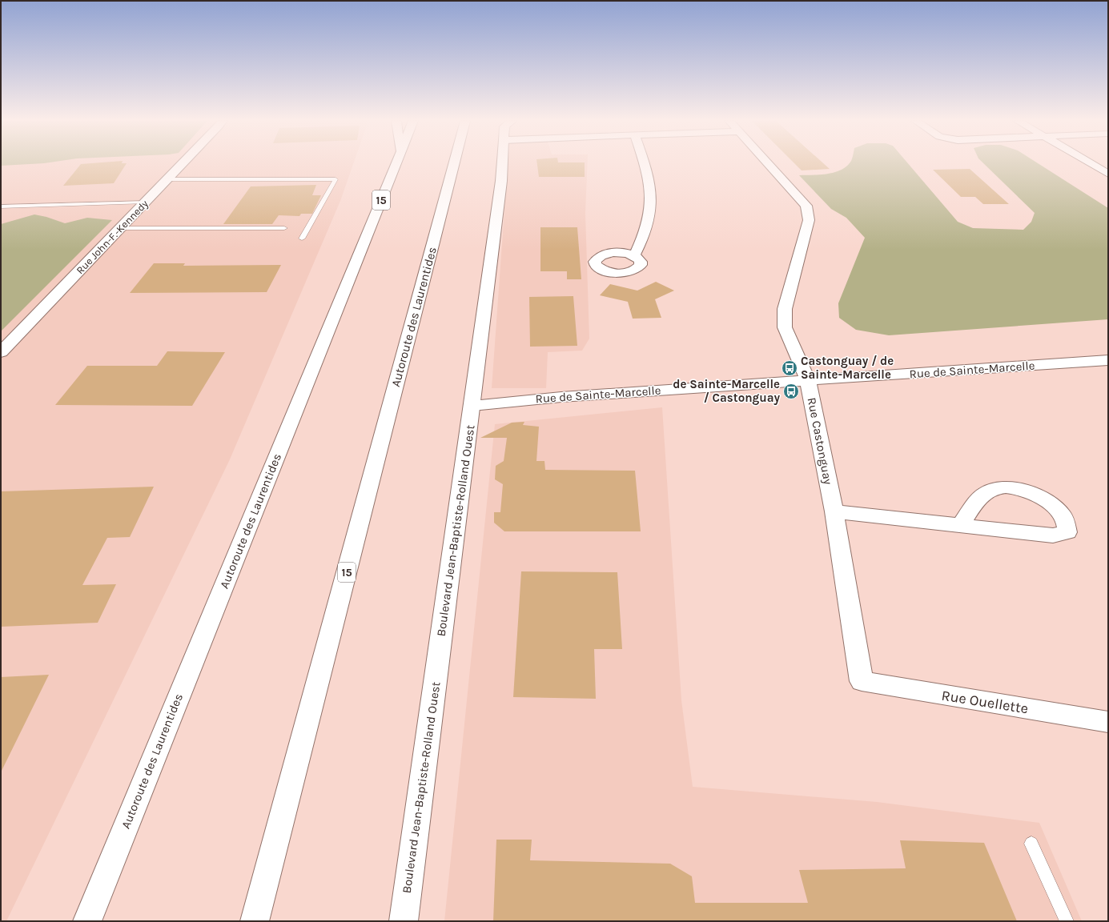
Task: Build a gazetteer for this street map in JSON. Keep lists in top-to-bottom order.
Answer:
{
  "streets": {
    "main road": [
      "15",
      "Rue John-F.-Kennedy",
      "Autoroute des Laurentides",
      "Rue de Sainte-Marcelle",
      "Rue Castonguay",
      "Boulevard Jean-Baptiste-Rolland Ouest",
      "Rue Ouellette"
    ]
  },
  "crossings": [
    ["Rue de Sainte-Marcelle", "Rue Castonguay"],
    ["Rue de Sainte-Marcelle", "Boulevard Jean-Baptiste-Rolland Ouest"],
    ["Rue Castonguay", "Rue Ouellette"]
  ],
  "places": {
    "bus stop": ["Castonguay / de Sainte-Marcelle", "de Sainte-Marcelle / Castonguay"]
  }
}
